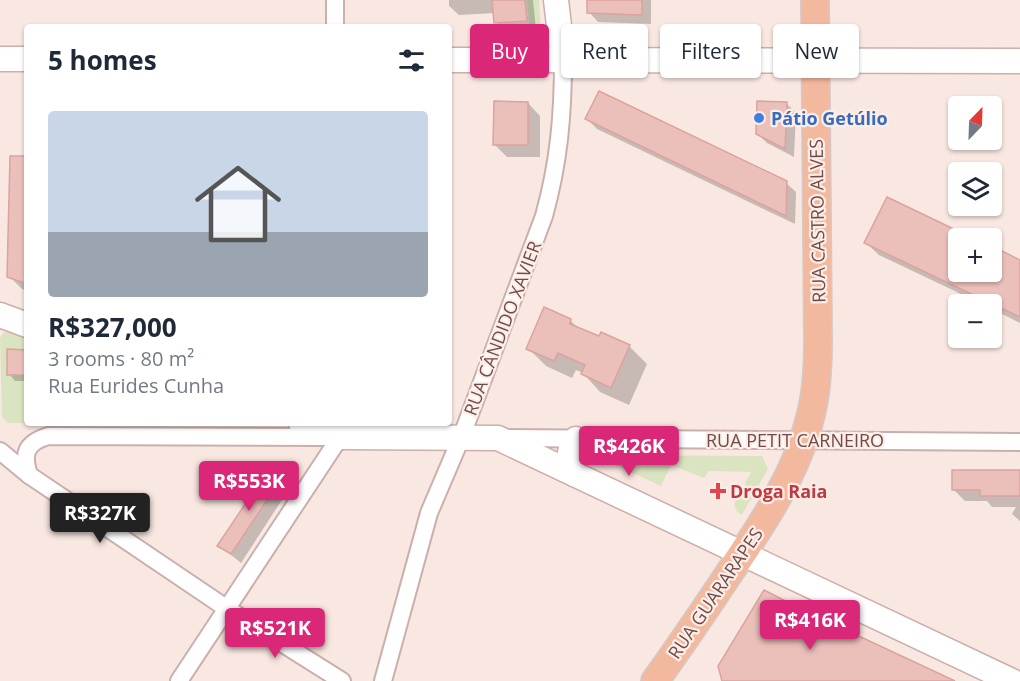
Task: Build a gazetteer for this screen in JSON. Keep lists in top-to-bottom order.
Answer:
{
  "streets": {
    "main road": ["RUA CASTRO ALVES", "RUA CÂNDIDO XAVIER", "RUA GUARARAPES"],
    "street": ["RUA PETIT CARNEIRO"]
  },
  "crossings": [
    ["RUA CASTRO ALVES", "RUA PETIT CARNEIRO"],
    ["RUA CASTRO ALVES", "RUA GUARARAPES"],
    ["RUA PETIT CARNEIRO", "RUA GUARARAPES"]
  ],
  "places": {
    "other": ["Pátio Getúlio"],
    "health": ["Droga Raia"]
  },
  "north": "top right",
  "page": {
    "chip": [
      "Buy",
      "Rent",
      "Filters",
      "New"
    ],
    "heading": "5 homes",
    "map_buttons": ["+", "−"],
    "list": [
      {
        "name": "R$327,000",
        "note": "3 rooms · 80 m² · Rua Eurides Cunha"
      }
    ],
    "price": [
      "R$426K",
      "R$553K",
      "R$327K",
      "R$416K",
      "R$521K"
    ]
  }
}
